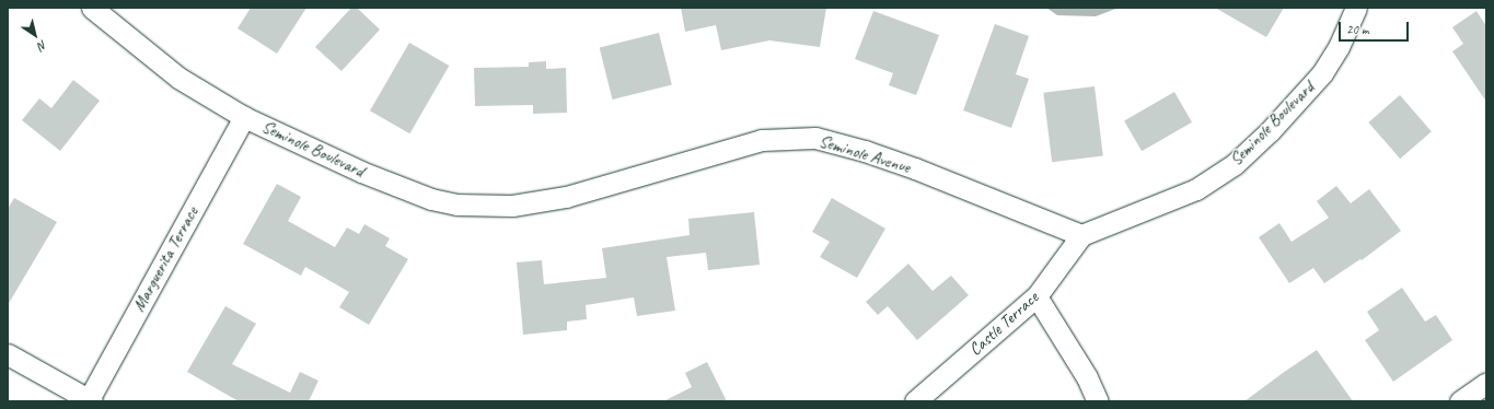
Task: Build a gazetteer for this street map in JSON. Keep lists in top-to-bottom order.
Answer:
{
  "streets": {
    "street": [
      "Seminole Boulevard",
      "Seminole Avenue",
      "Marguerita Terrace",
      "Castle Terrace"
    ]
  },
  "crossings": [
    ["Seminole Boulevard", "Seminole Avenue"],
    ["Seminole Boulevard", "Marguerita Terrace"],
    ["Seminole Boulevard", "Castle Terrace"],
    ["Seminole Avenue", "Castle Terrace"]
  ],
  "scale_bar": "20 m",
  "north": "bottom right"
}
